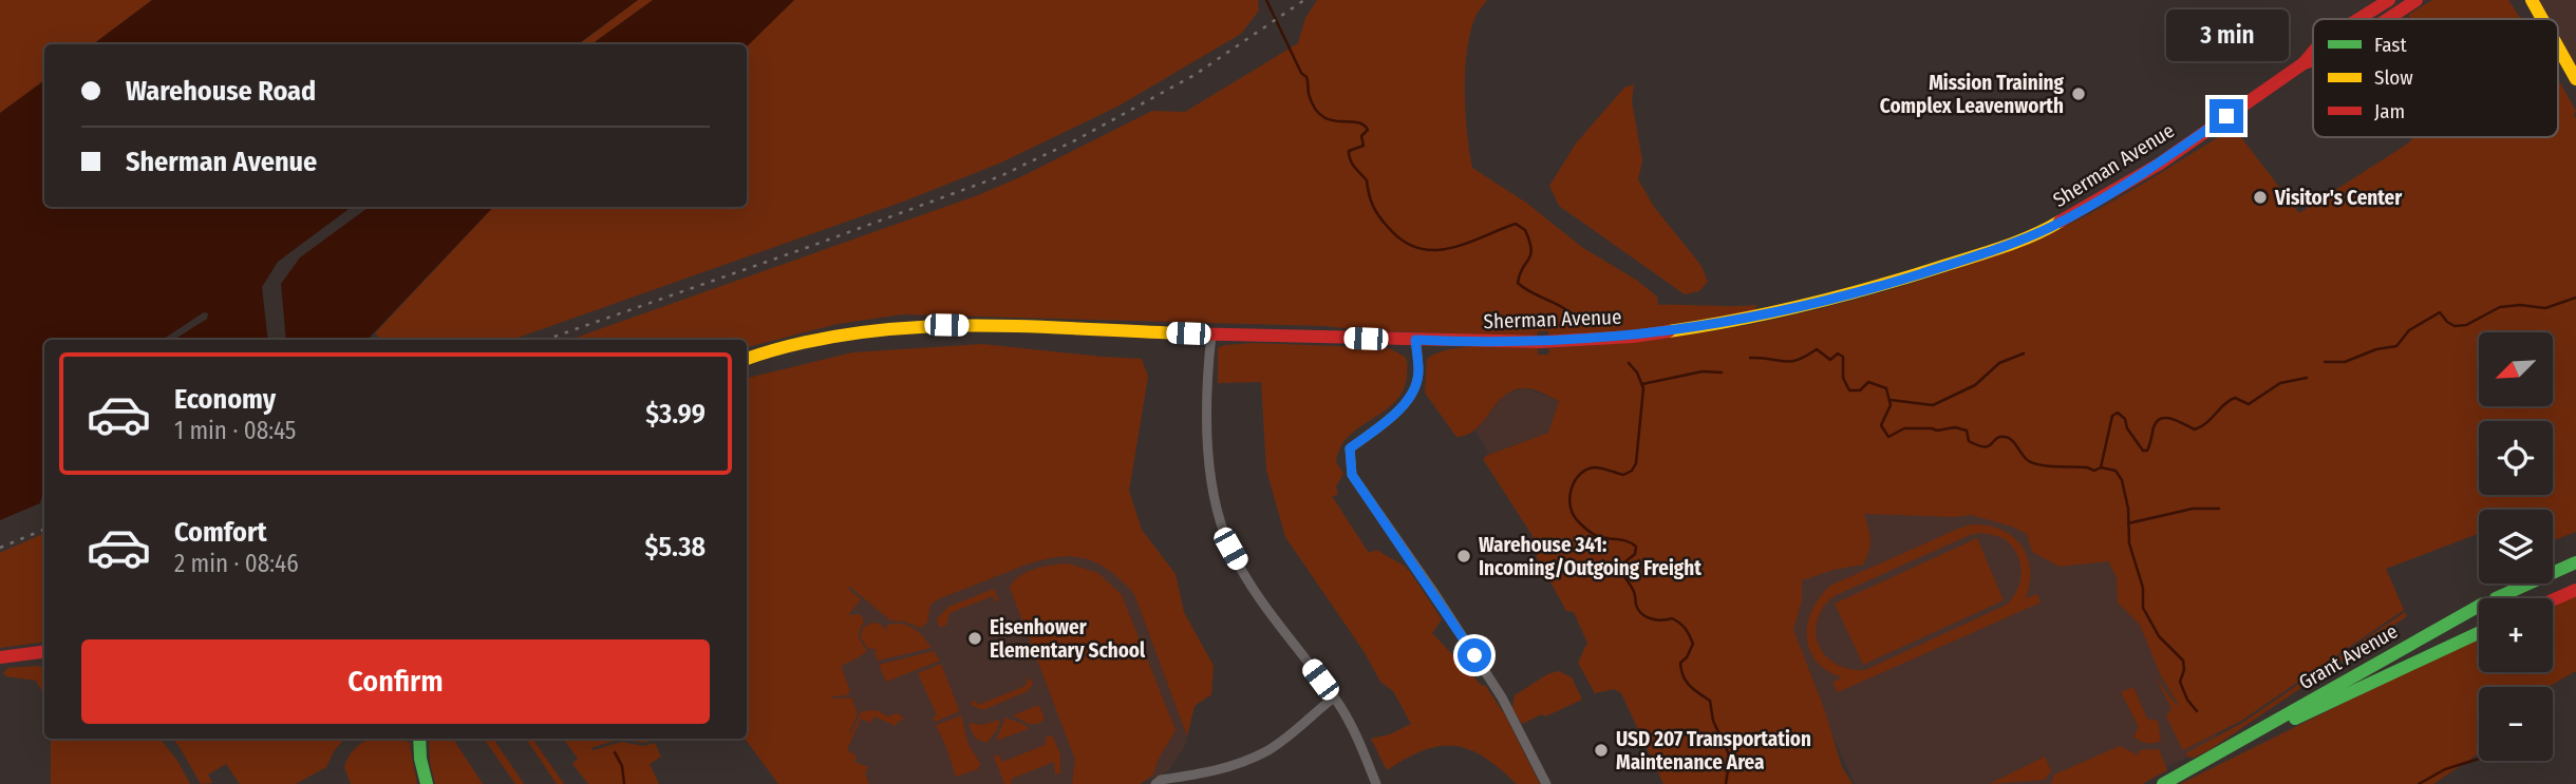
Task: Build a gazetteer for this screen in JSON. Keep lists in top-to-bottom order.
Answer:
{
  "streets": {
    "main road": ["Sherman Avenue", "Grant Avenue"]
  },
  "places": [
    "Mission Training Complex Leavenworth",
    "Visitor's Center",
    "Warehouse 341: Incoming/Outgoing Freight",
    "Eisenhower Elementary School",
    "USD 207 Transportation Maintenance Area"
  ],
  "legend": ["Fast", "Slow", "Jam"],
  "north": "bottom left",
  "page": {
    "bubble": "3 min",
    "banner": ["Warehouse Road", "Sherman Avenue"],
    "map_buttons": ["+", "−"],
    "list": [
      {
        "name": "Economy",
        "note": "1 min · 08:45",
        "value": "$3.99"
      },
      {
        "name": "Comfort",
        "note": "2 min · 08:46",
        "value": "$5.38"
      }
    ],
    "buttons": "Confirm"
  }
}
